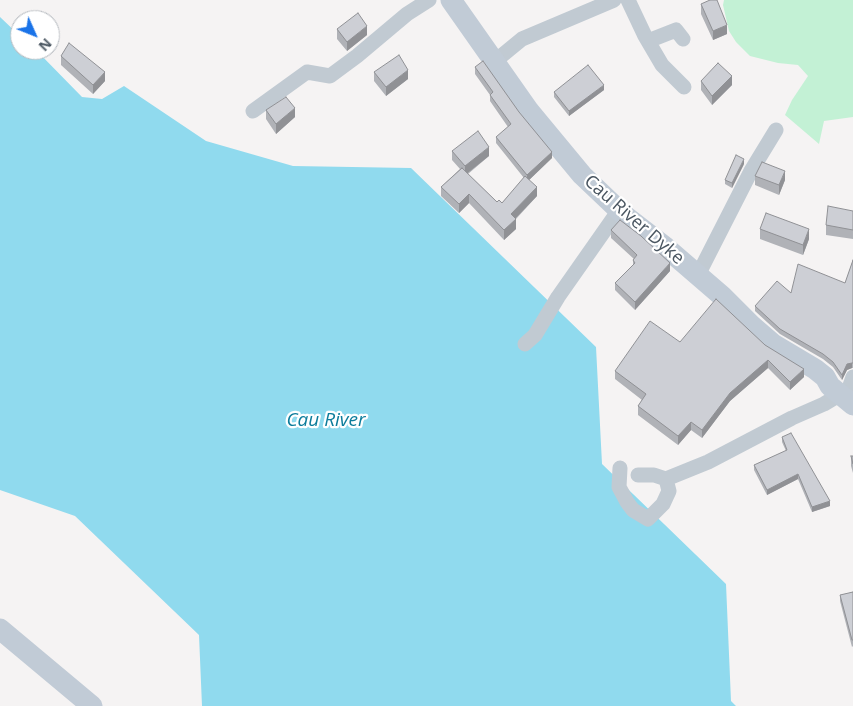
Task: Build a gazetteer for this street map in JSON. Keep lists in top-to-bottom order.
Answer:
{
  "streets": {
    "main road": ["Cau River Dyke"]
  },
  "water": ["Cau River"],
  "north": "bottom right"
}
